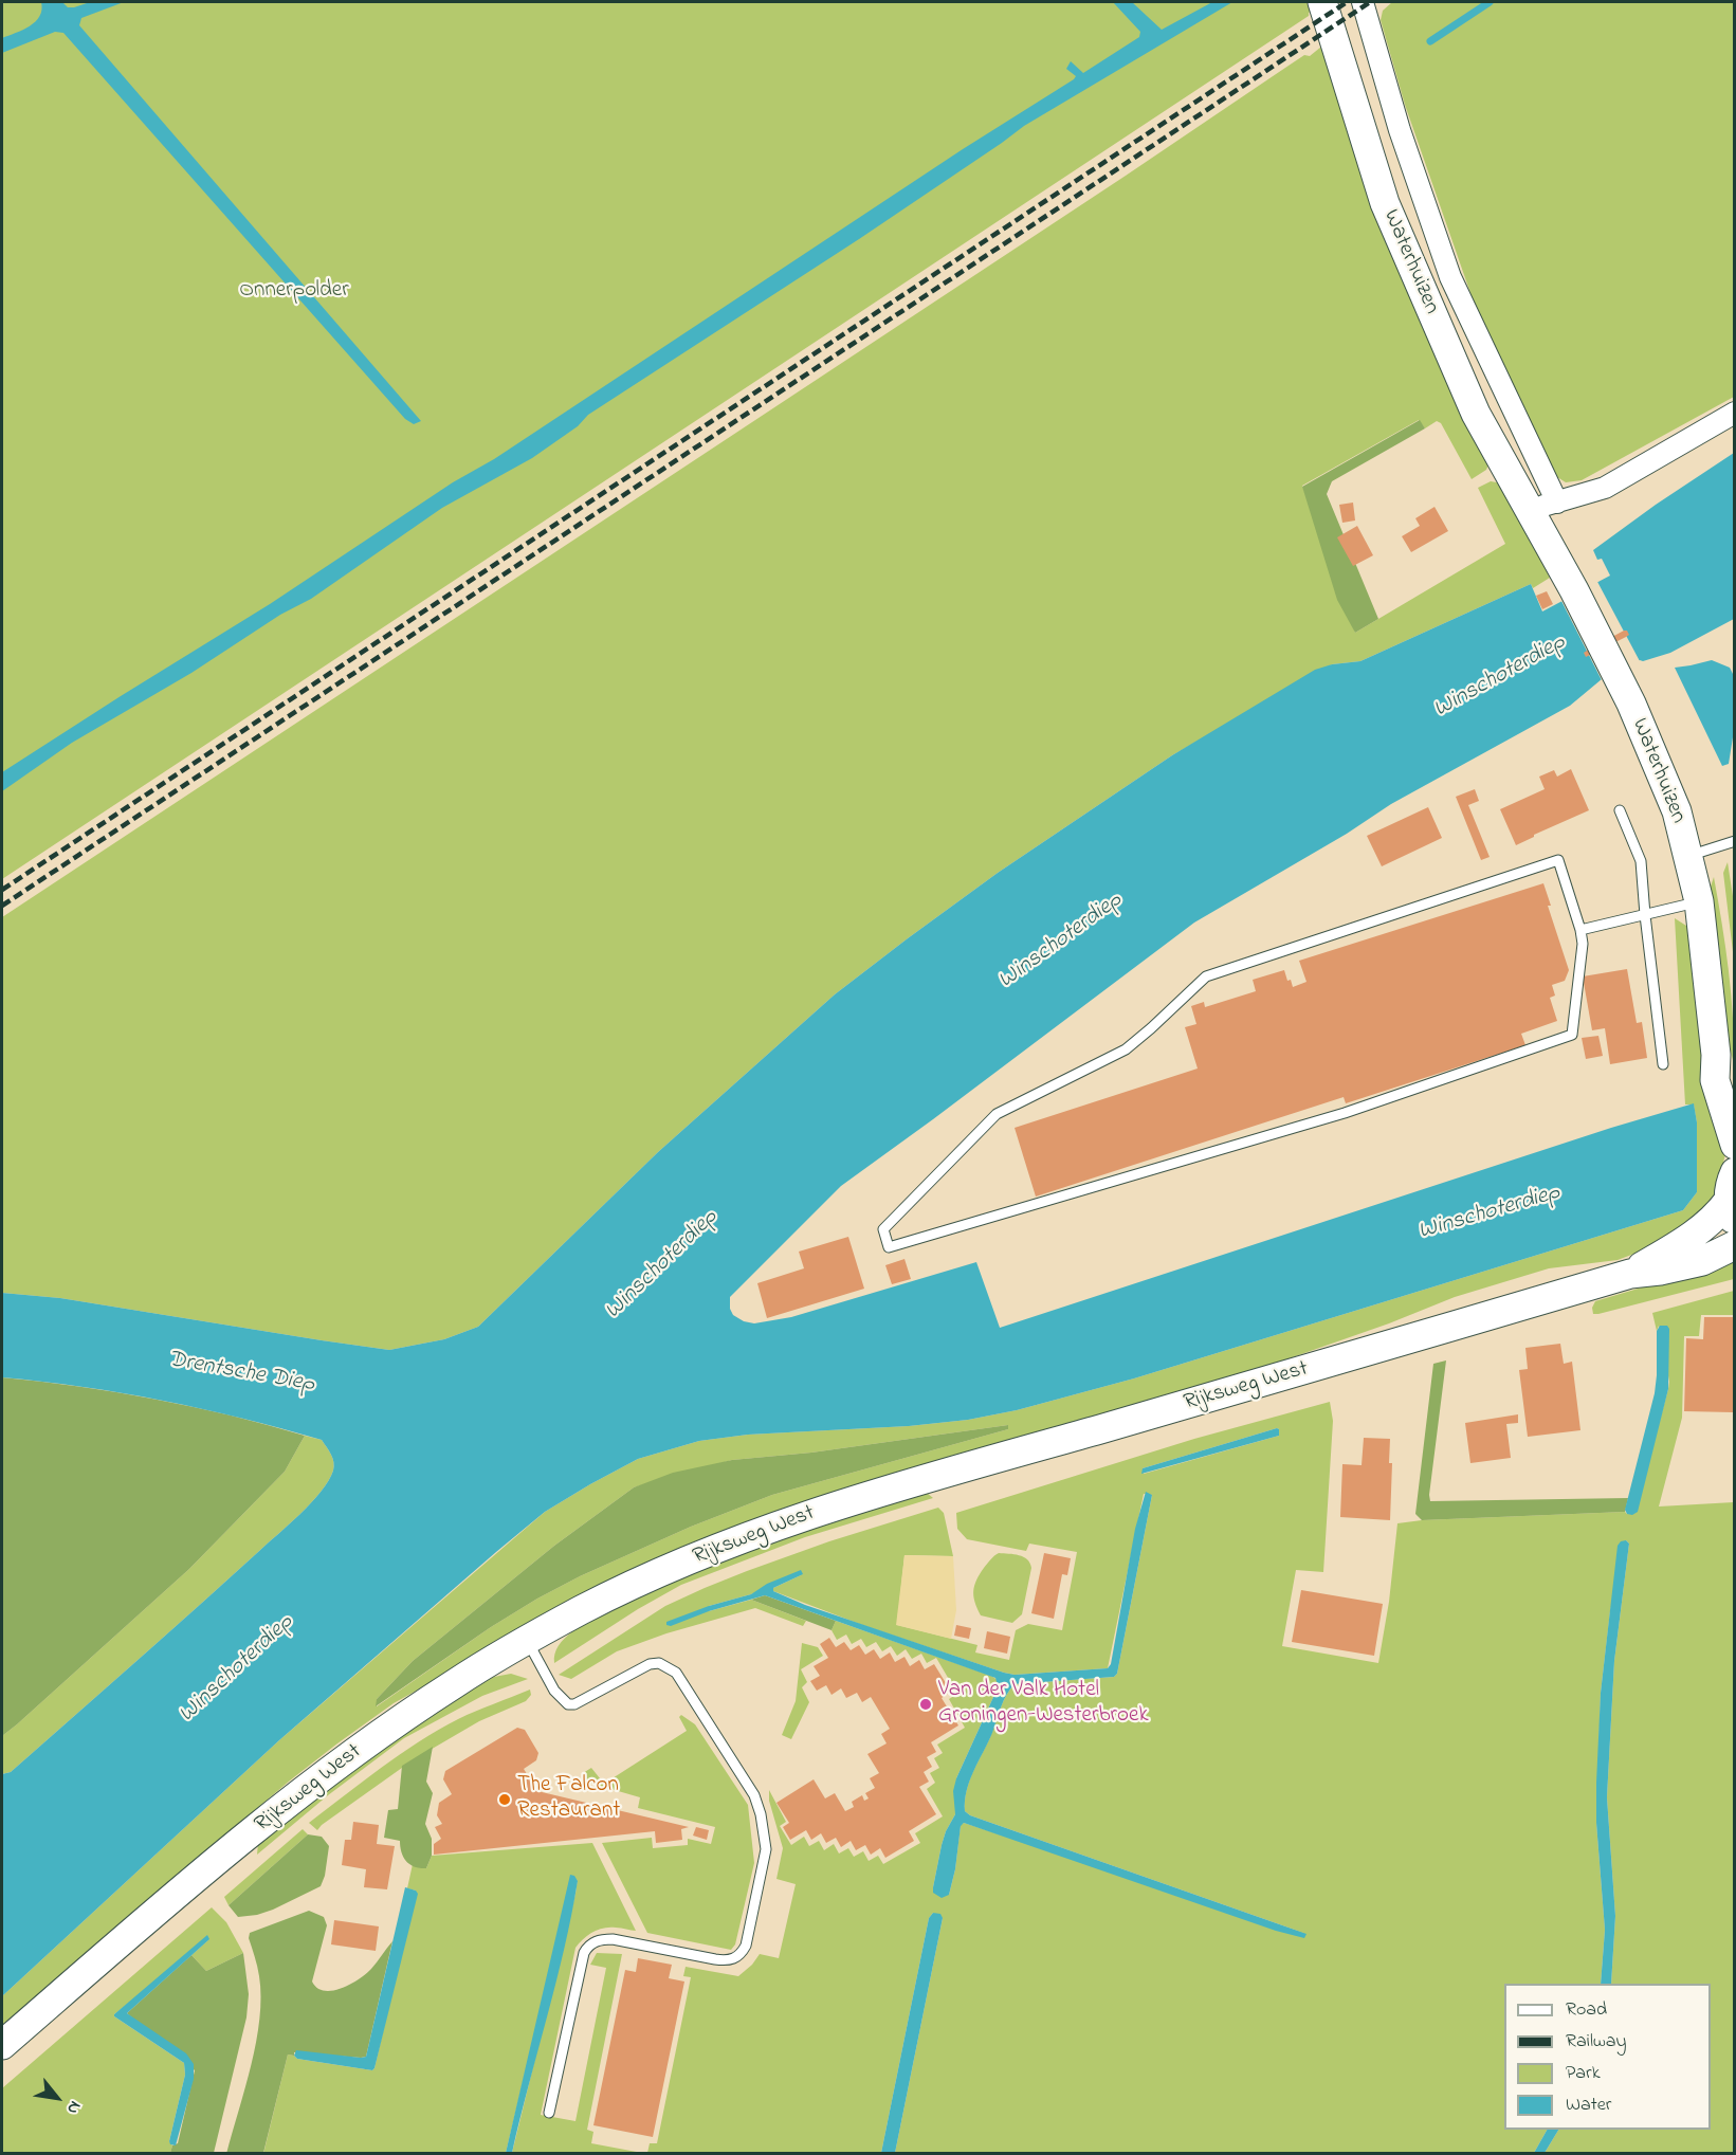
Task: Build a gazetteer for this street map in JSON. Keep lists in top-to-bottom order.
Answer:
{
  "streets": {
    "main road": ["Waterhuizen", "Rijksweg West"]
  },
  "water": ["Winschoterdiep", "Drentsche Diep"],
  "parks": ["Onnerpolder"],
  "places": ["Van der Valk Hotel Groningen-Westerbroek", "The Falcon Restaurant"],
  "legend": [
    "Road",
    "Railway",
    "Park",
    "Water"
  ],
  "north": "bottom right"
}
